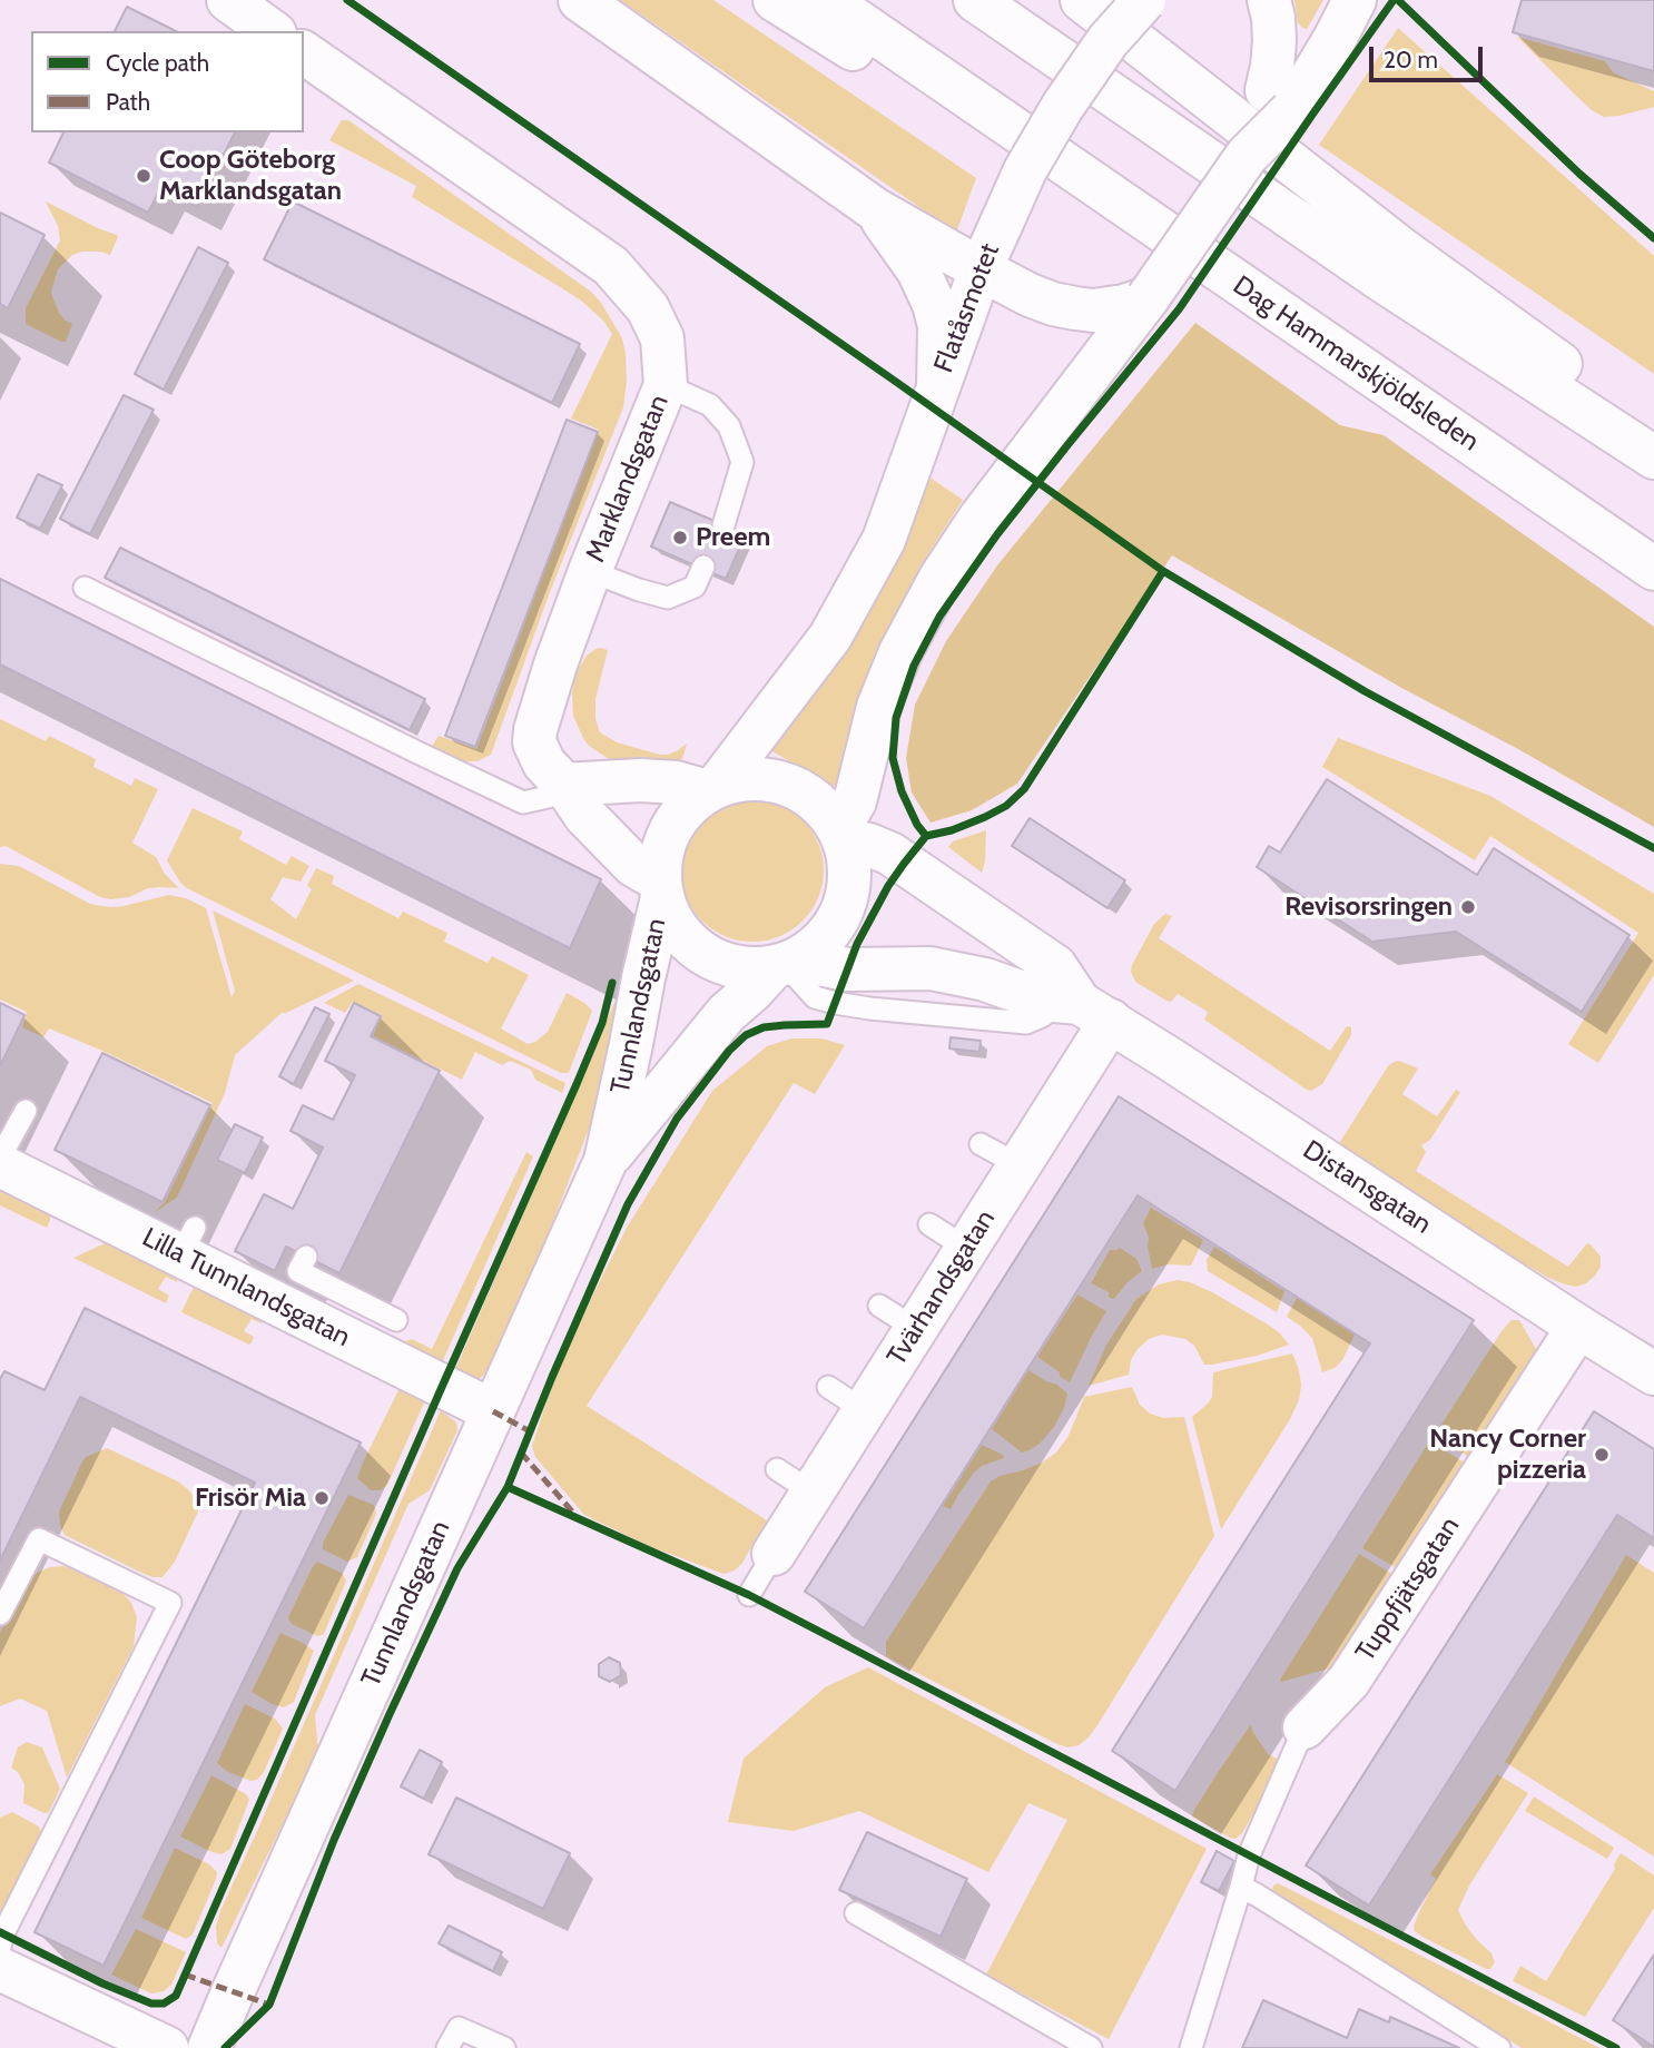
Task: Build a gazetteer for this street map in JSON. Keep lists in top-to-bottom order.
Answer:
{
  "streets": {
    "street": [
      "Flatåsmotet",
      "Dag Hammarskjöldsleden",
      "Marklandsgatan",
      "Tunnlandsgatan",
      "Distansgatan",
      "Lilla Tunnlandsgatan",
      "Tvärhandsgatan",
      "Tuppfjätsgatan"
    ]
  },
  "crossings": [
    ["Flatåsmotet", "Marklandsgatan"],
    ["Flatåsmotet", "Tunnlandsgatan"],
    ["Flatåsmotet", "Distansgatan"],
    ["Marklandsgatan", "Tunnlandsgatan"],
    ["Marklandsgatan", "Distansgatan"],
    ["Tunnlandsgatan", "Distansgatan"],
    ["Tunnlandsgatan", "Lilla Tunnlandsgatan"],
    ["Distansgatan", "Tvärhandsgatan"],
    ["Distansgatan", "Tuppfjätsgatan"]
  ],
  "places": [
    "Coop Göteborg Marklandsgatan",
    "Preem",
    "Revisorsringen",
    "Nancy Corner pizzeria",
    "Frisör Mia"
  ],
  "legend": ["Cycle path", "Path"],
  "scale_bar": "20 m"
}
